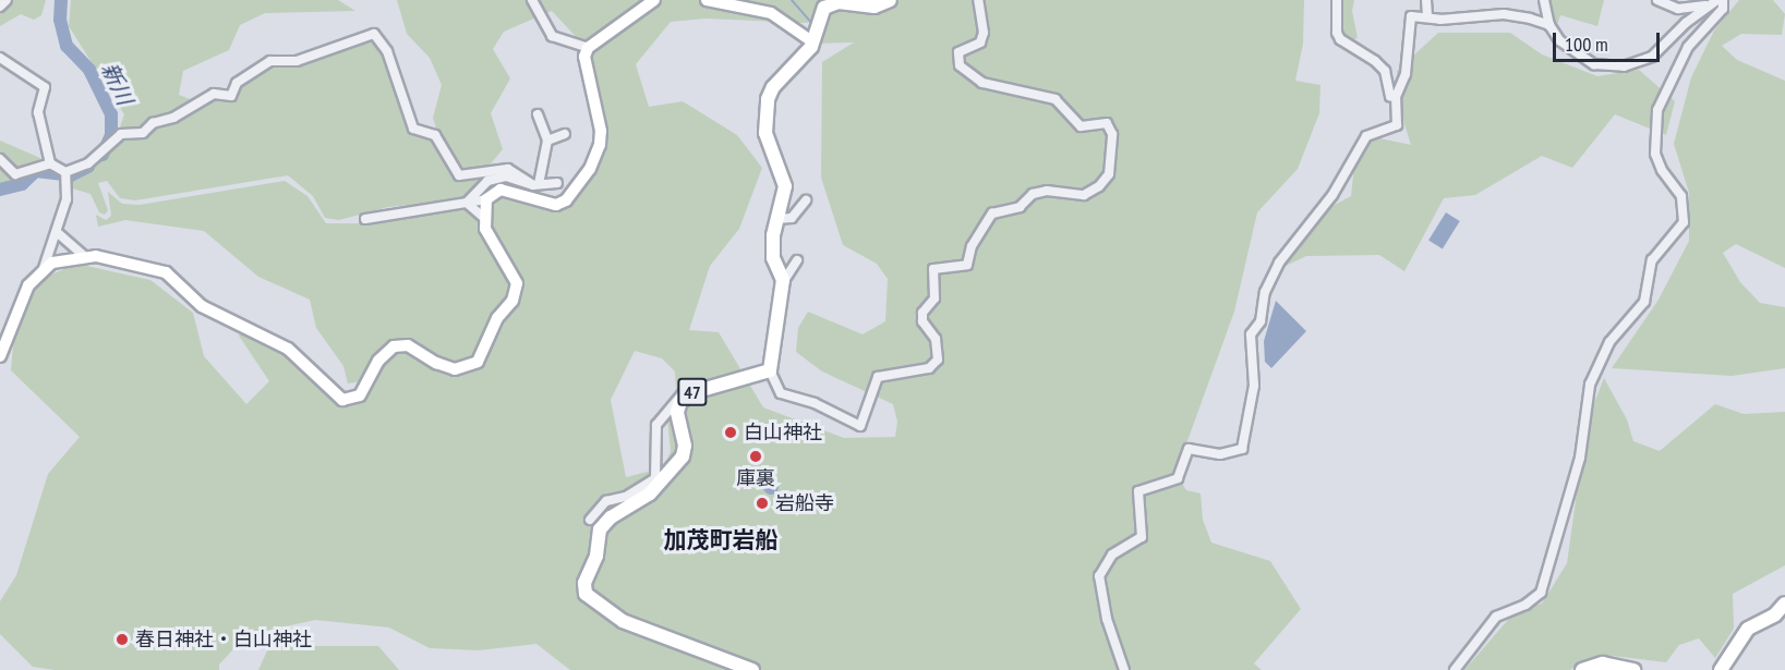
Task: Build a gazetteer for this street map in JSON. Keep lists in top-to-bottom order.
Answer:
{
  "streets": {
    "main road": ["47"]
  },
  "districts": ["加茂町岩船"],
  "water": ["新川"],
  "places": [
    "白山神社",
    "庫裏",
    "岩船寺",
    "春日神社・白山神社"
  ],
  "scale_bar": "100 m"
}
